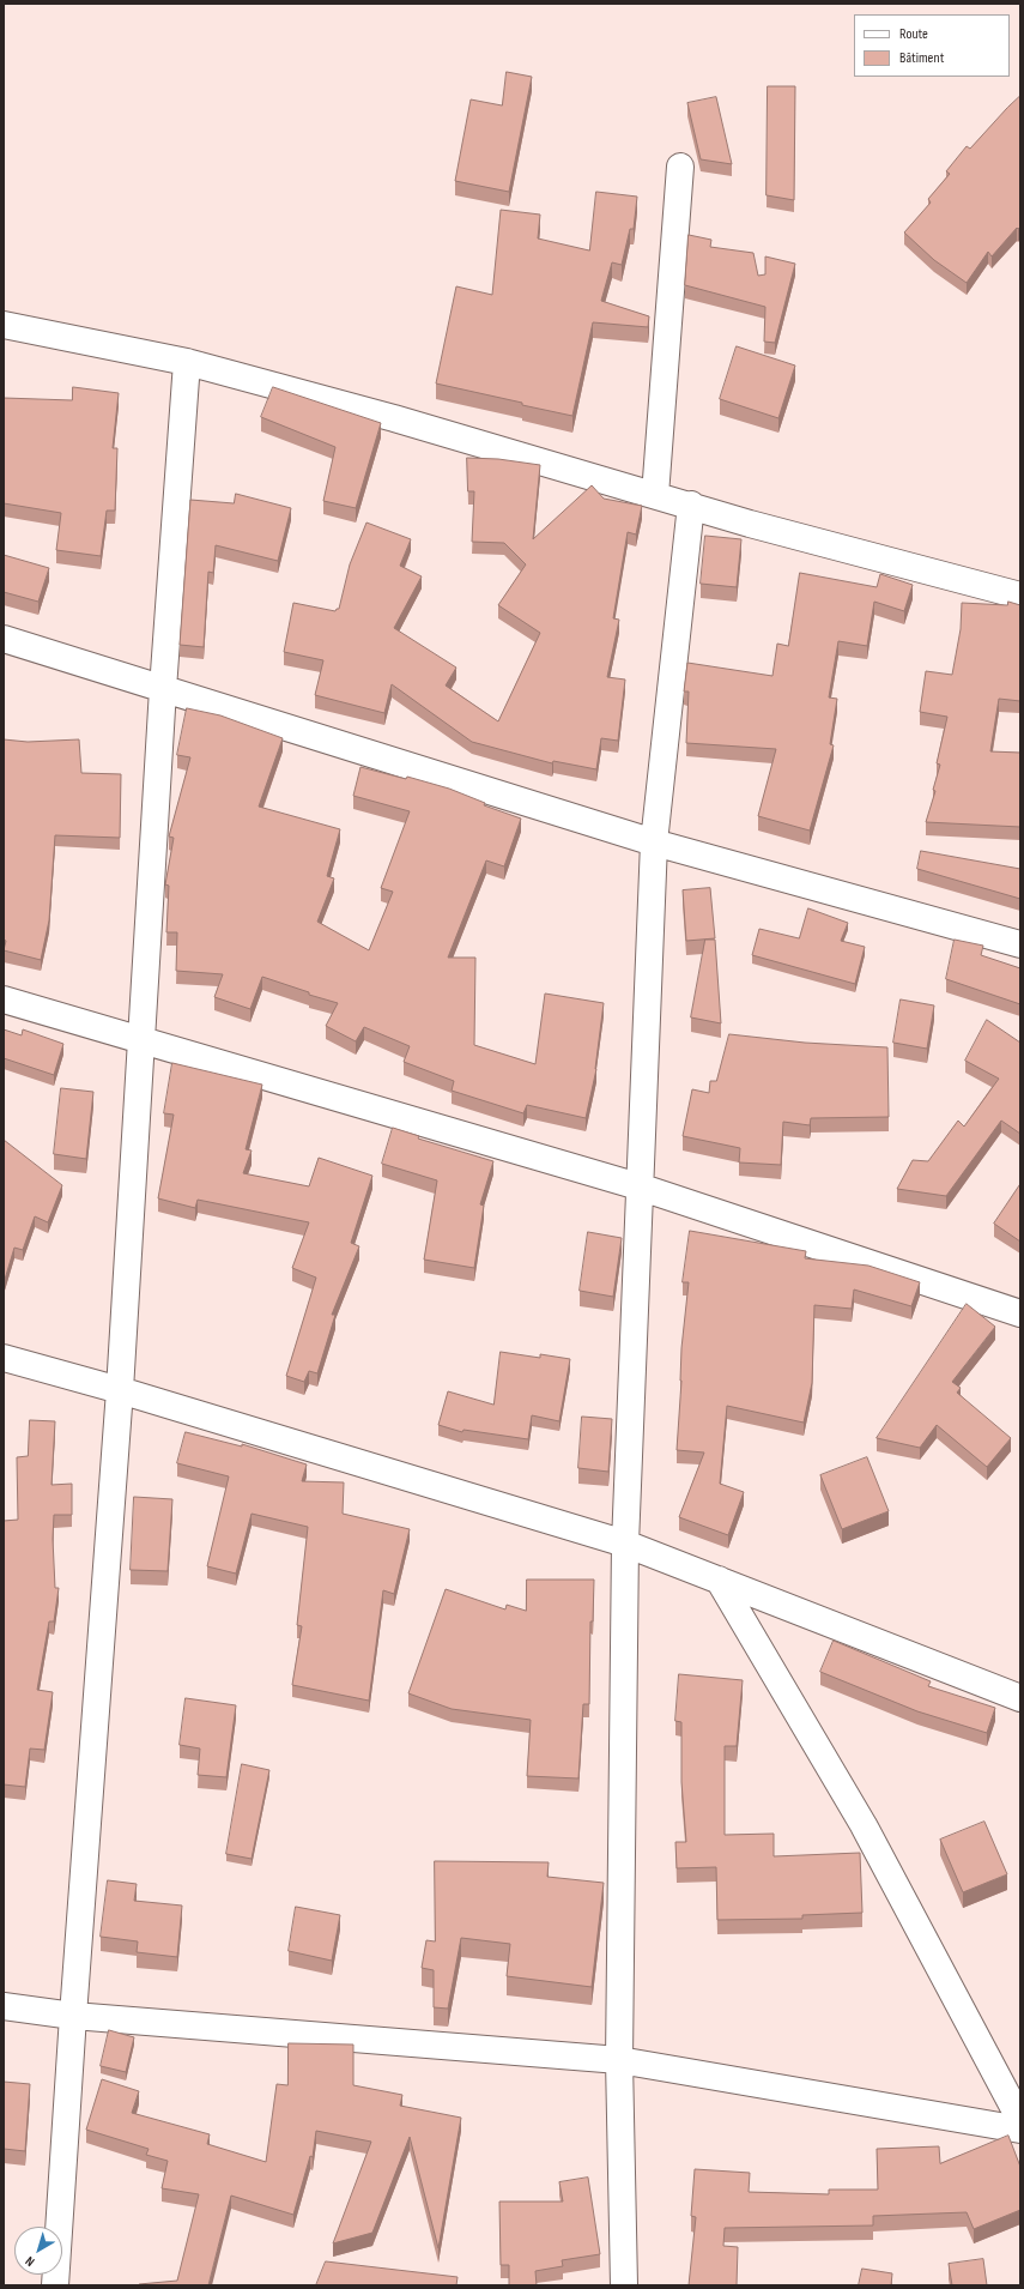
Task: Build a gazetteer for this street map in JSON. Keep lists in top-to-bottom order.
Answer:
{
  "legend": ["Route", "Bâtiment"],
  "north": "bottom left"
}
